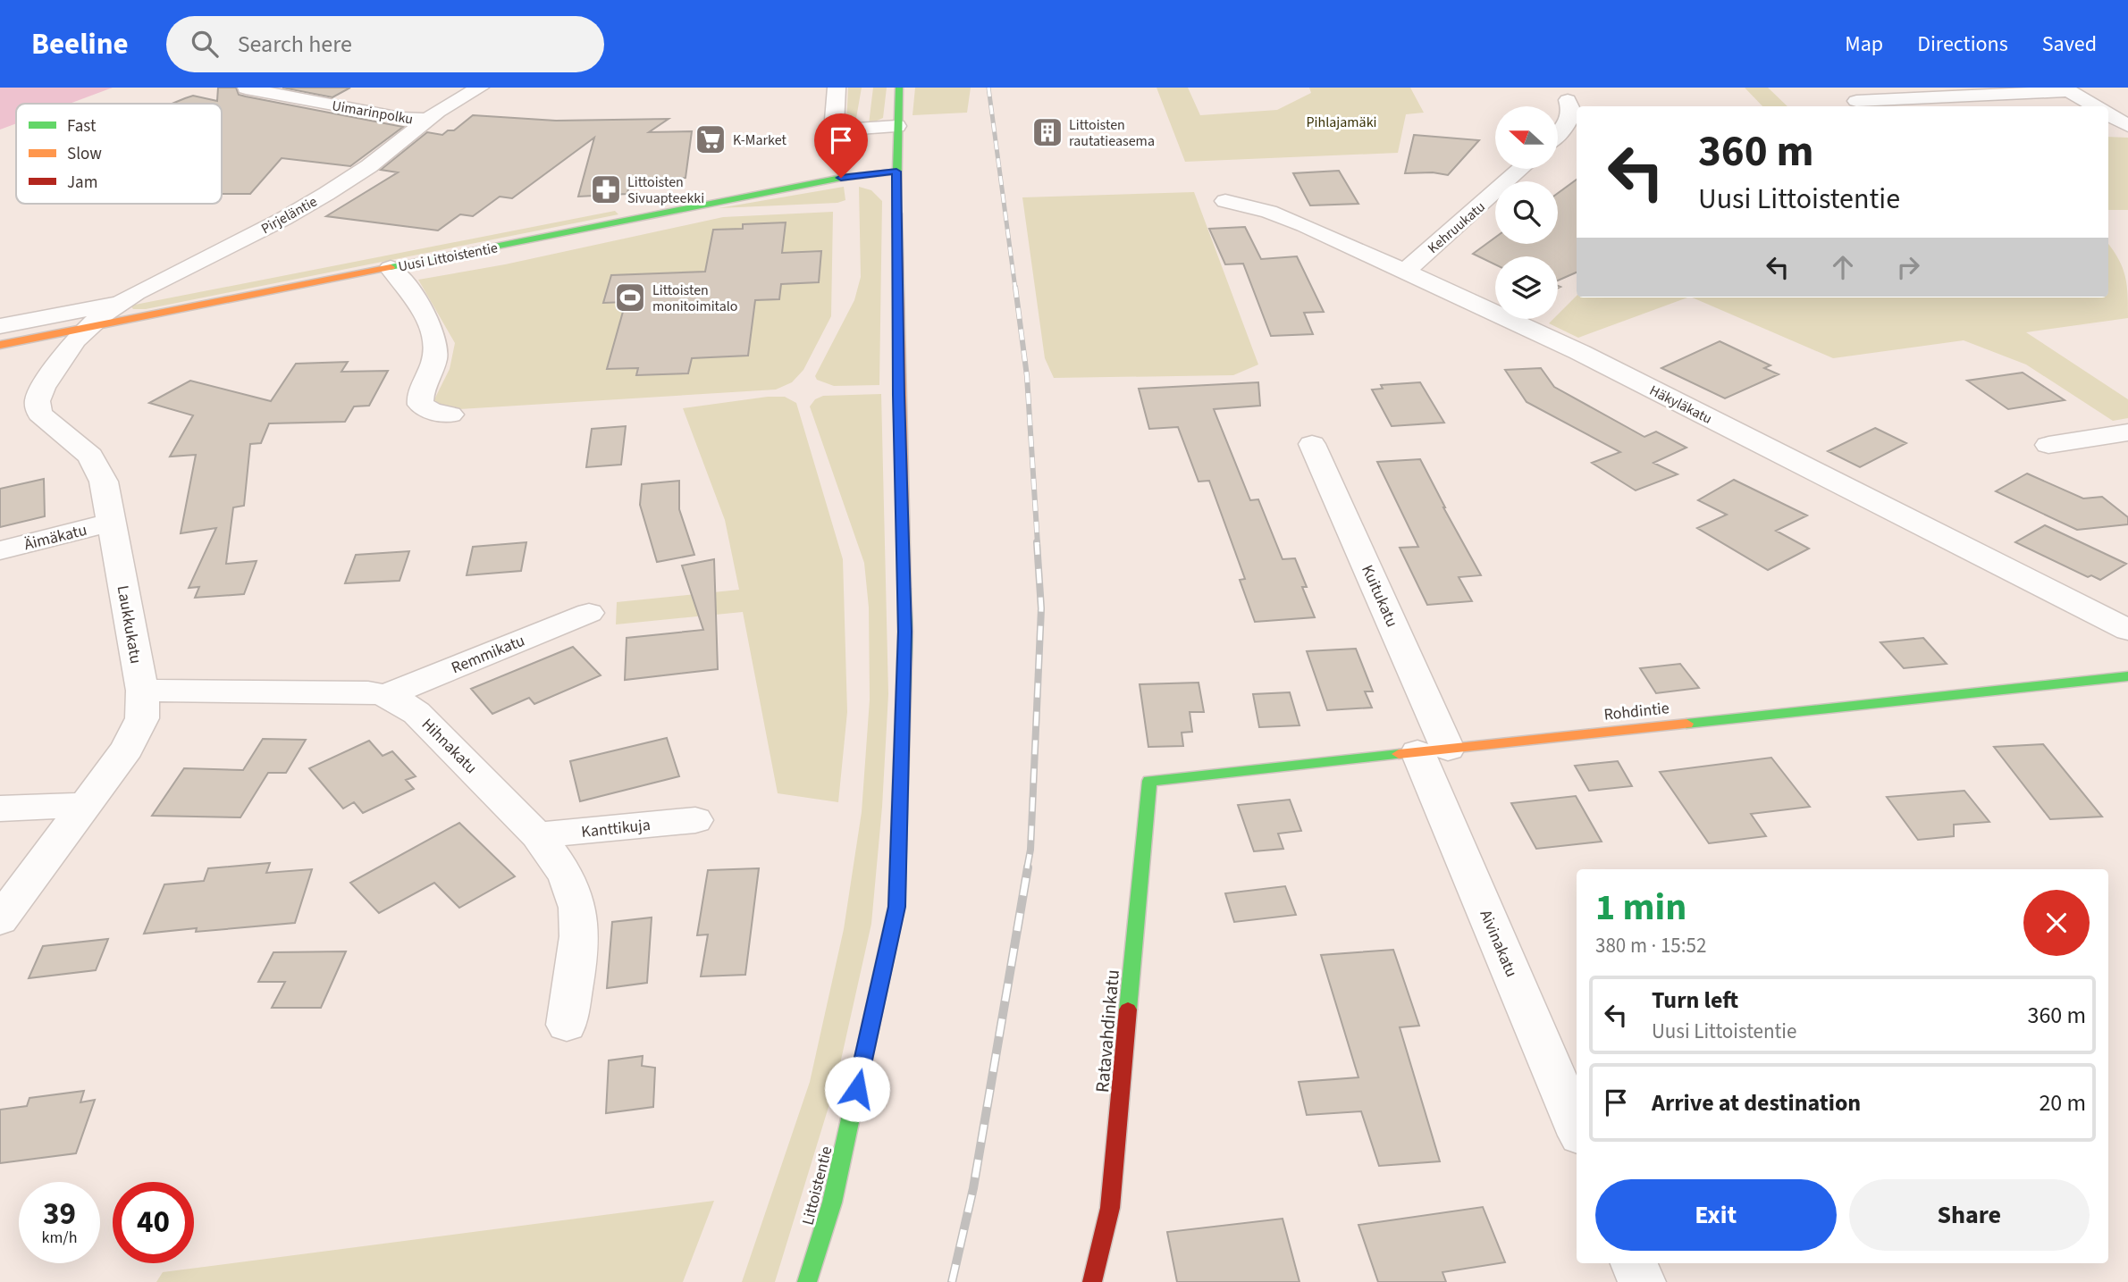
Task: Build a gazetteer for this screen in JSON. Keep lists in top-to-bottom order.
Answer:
{
  "streets": {
    "street": [
      "Uimarinpolku",
      "Pirjeläntie",
      "Kehruukatu",
      "Uusi Littoistentie",
      "Häkyläkatu",
      "Äimäkatu",
      "Kuitukatu",
      "Laukkukatu",
      "Remmikatu",
      "Rohdintie",
      "Hihnakatu",
      "Kanttikuja",
      "Aivinakatu",
      "Ratavahdinkatu",
      "Littoistentie"
    ]
  },
  "crossings": [
    ["Uimarinpolku", "Pirjeläntie"],
    ["Pirjeläntie", "Uusi Littoistentie"],
    ["Pirjeläntie", "Laukkukatu"],
    ["Kehruukatu", "Häkyläkatu"],
    ["Uusi Littoistentie", "Laukkukatu"],
    ["Uusi Littoistentie", "Littoistentie"],
    ["Äimäkatu", "Laukkukatu"],
    ["Kuitukatu", "Rohdintie"],
    ["Kuitukatu", "Aivinakatu"],
    ["Laukkukatu", "Hihnakatu"],
    ["Remmikatu", "Hihnakatu"],
    ["Rohdintie", "Aivinakatu"],
    ["Rohdintie", "Ratavahdinkatu"],
    ["Hihnakatu", "Kanttikuja"]
  ],
  "parks": ["Pihlajamäki"],
  "places": {
    "building": ["Littoisten rautatieasema"],
    "supermarket": ["K-Market"],
    "pharmacy": ["Littoisten Sivuapteekki"],
    "sports": ["Littoisten monitoimitalo"]
  },
  "legend": ["Fast", "Slow", "Jam"],
  "north": "left",
  "page": {
    "header": "Beeline",
    "search": "Search here",
    "nav": ["Map", "Directions", "Saved"],
    "turn": ["360 m", "Uusi Littoistentie"],
    "heading": ["1 min", "380 m · 15:52"],
    "list": [
      {
        "name": "Turn left",
        "note": "Uusi Littoistentie",
        "value": "360 m"
      },
      {
        "name": "Arrive at destination",
        "value": "20 m"
      }
    ],
    "buttons": ["Exit", "Share"],
    "speed": "39 km/h",
    "limit": "40"
  }
}
